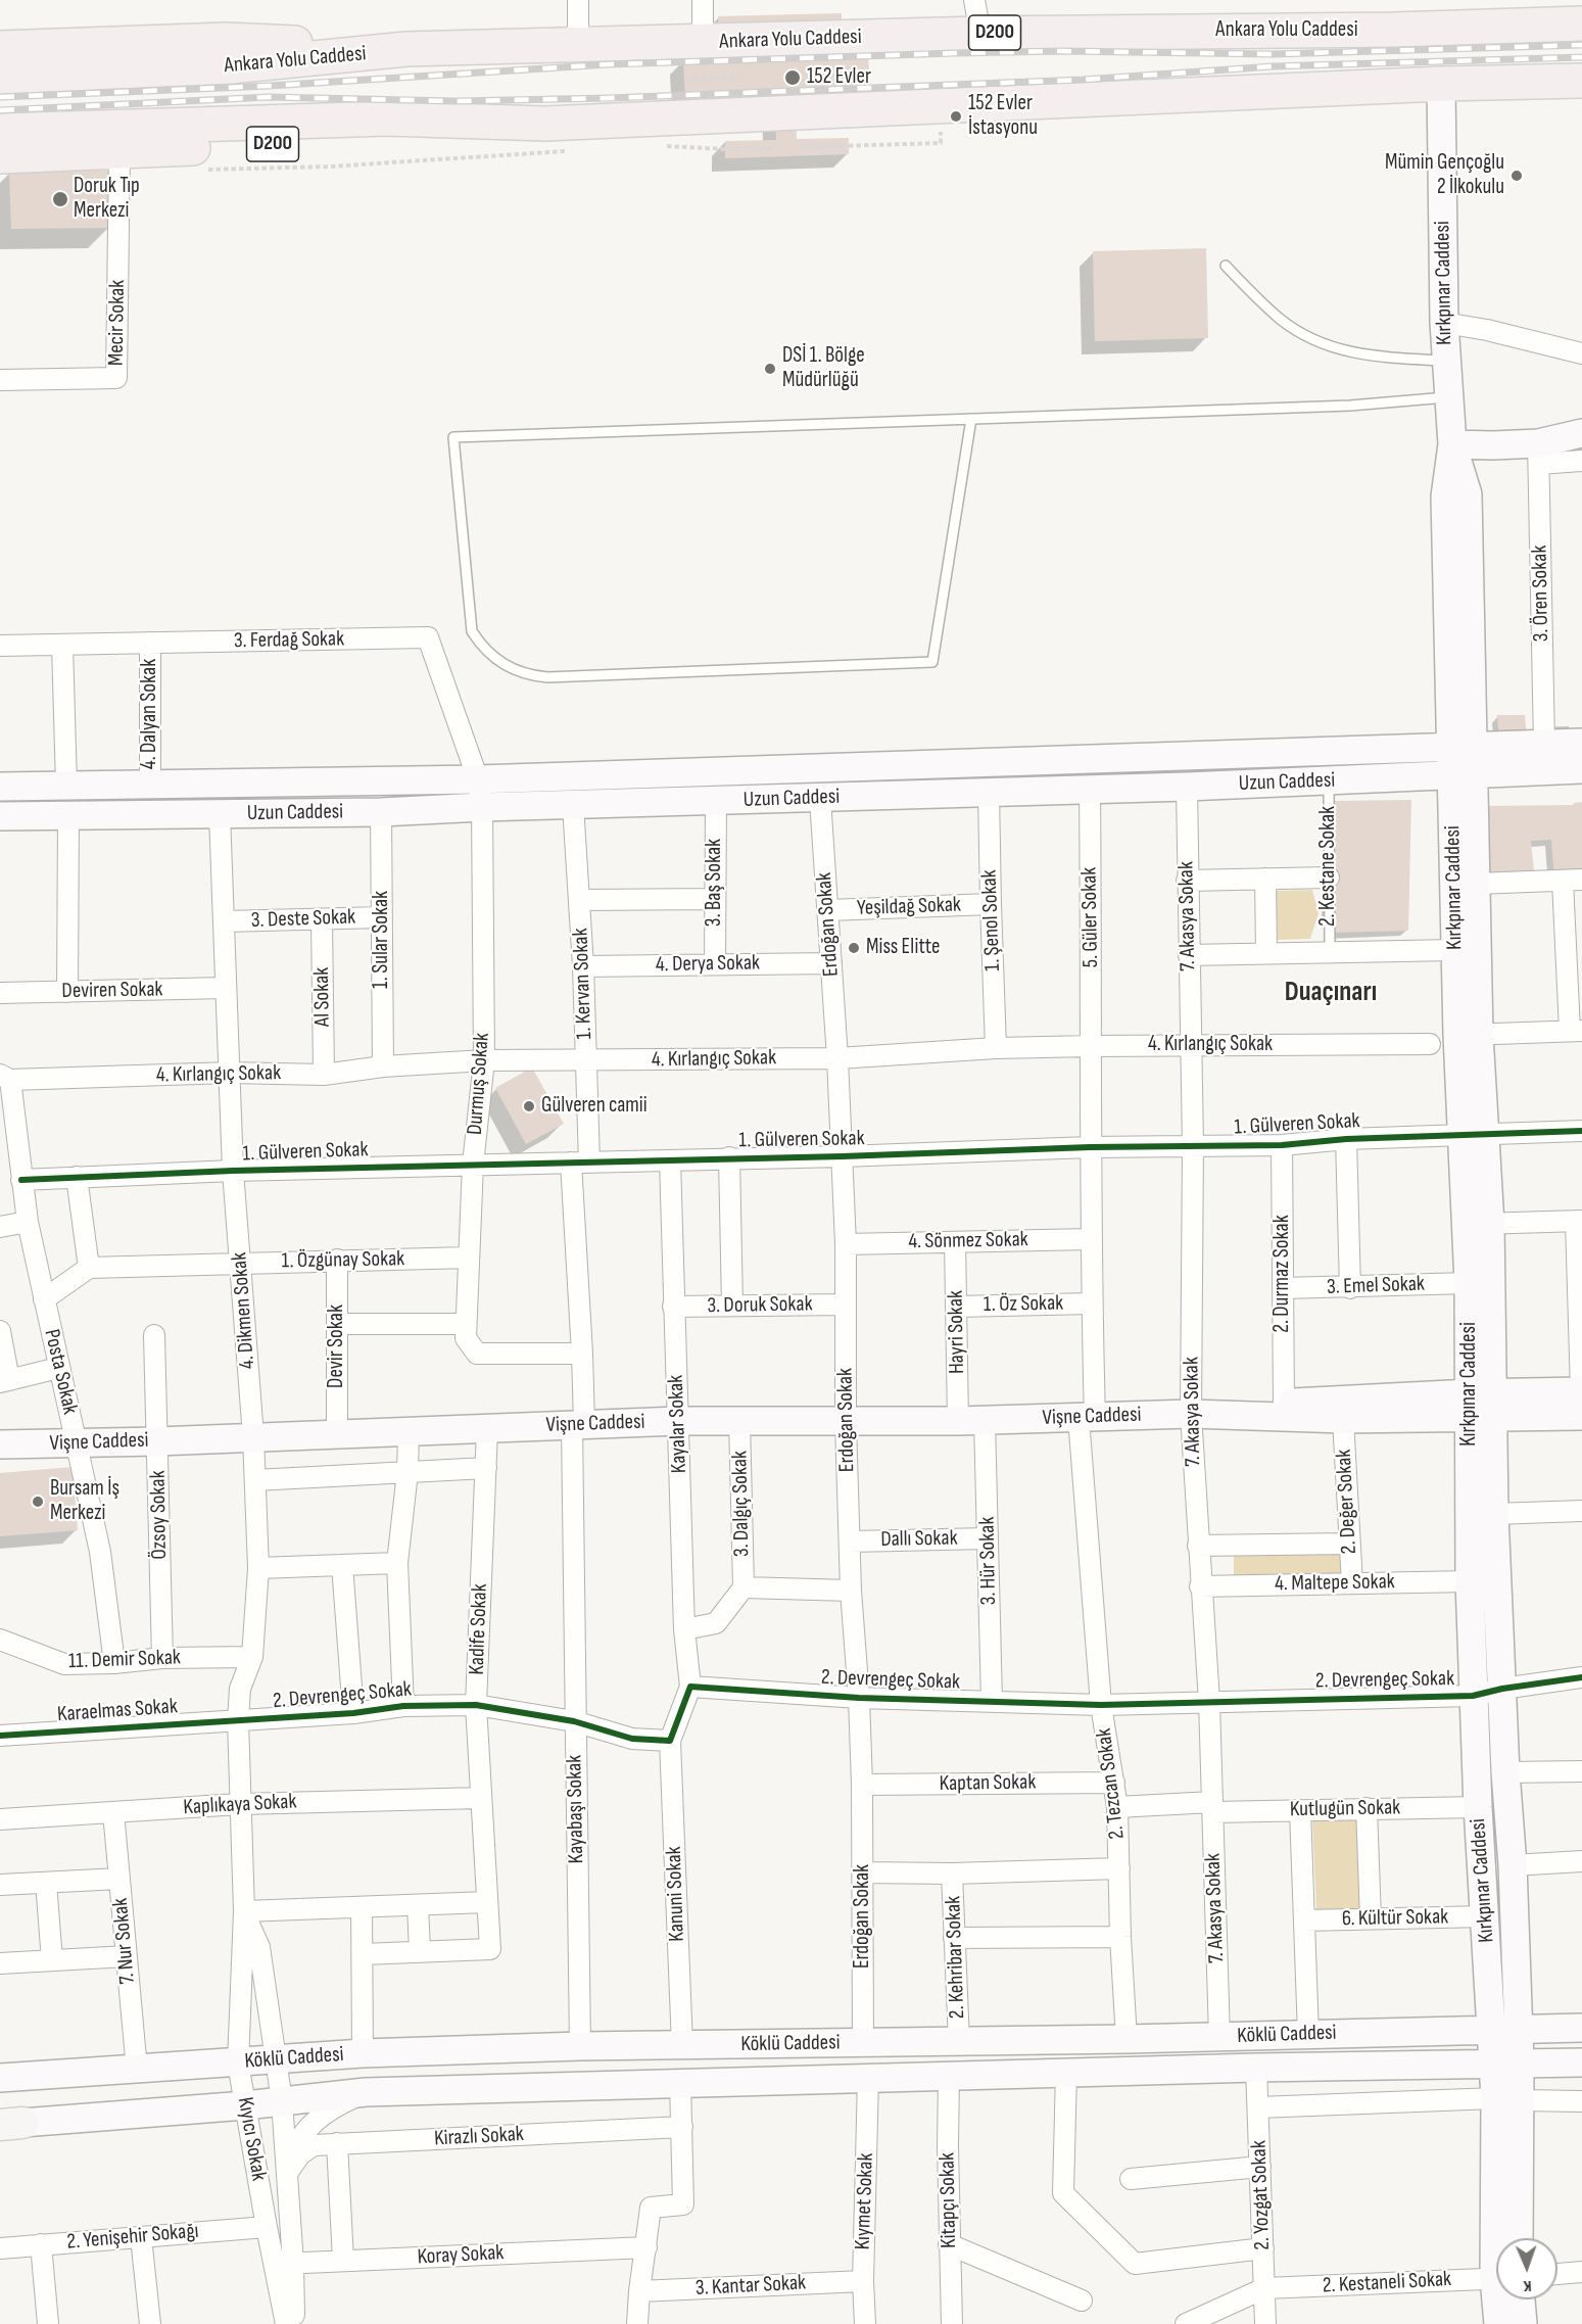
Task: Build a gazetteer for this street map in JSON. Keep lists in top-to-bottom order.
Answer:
{
  "streets": {
    "highway": ["Ankara Yolu Caddesi", "D200"],
    "main road": [
      "Kırkpınar Caddesi",
      "Uzun Caddesi",
      "Vişne Caddesi",
      "Köklü Caddesi"
    ],
    "street": [
      "Mecir Sokak",
      "3. Ören Sokak",
      "3. Ferdağ Sokak",
      "4. Dalyan Sokak",
      "2. Kestane Sokak",
      "3. Baş Sokak",
      "Yeşildağ Sokak",
      "7. Akasya Sokak",
      "5. Güler Sokak",
      "3. Deste Sokak",
      "1. Şenol Sokak",
      "Erdoğan Sokak",
      "1. Sular Sokak",
      "4. Derya Sokak",
      "1. Kervan Sokak",
      "Deviren Sokak",
      "Al Sokak",
      "4. Kırlangıç Sokak",
      "Durmuş Sokak",
      "1. Gülveren Sokak",
      "4. Sönmez Sokak",
      "1. Özgünay Sokak",
      "2. Durmaz Sokak",
      "3. Emel Sokak",
      "1. Öz Sokak",
      "3. Doruk Sokak",
      "4. Dikmen Sokak",
      "Hayri Sokak",
      "Devir Sokak",
      "Posta Sokak",
      "Kayalar Sokak",
      "2. Değer Sokak",
      "3. Dalgıç Sokak",
      "Özsoy Sokak",
      "Dallı Sokak",
      "3. Hür Sokak",
      "4. Maltepe Sokak",
      "Kadife Sokak",
      "11. Demir Sokak",
      "2. Devrengeç Sokak",
      "Karaelmas Sokak",
      "Kaptan Sokak",
      "2. Tezcan Sokak",
      "Kaplıkaya Sokak",
      "Kayabaşı Sokak",
      "Kutlugün Sokak",
      "Kanuni Sokak",
      "6. Kültür Sokak",
      "7. Nur Sokak",
      "2. Kehribar Sokak",
      "Kirazlı Sokak",
      "Kıyıcı Sokak",
      "2. Yozgat Sokak",
      "Kitapçı Sokak",
      "Kıymet Sokak",
      "2. Yenişehir Sokağı",
      "Koray Sokak",
      "2. Kestaneli Sokak",
      "3. Kantar Sokak"
    ]
  },
  "crossings": [
    ["D200", "Kırkpınar Caddesi"],
    ["D200", "Mecir Sokak"],
    ["Kırkpınar Caddesi", "Uzun Caddesi"],
    ["Kırkpınar Caddesi", "2. Kestane Sokak"],
    ["Kırkpınar Caddesi", "1. Gülveren Sokak"],
    ["Kırkpınar Caddesi", "3. Emel Sokak"],
    ["Kırkpınar Caddesi", "Vişne Caddesi"],
    ["Kırkpınar Caddesi", "4. Maltepe Sokak"],
    ["Kırkpınar Caddesi", "2. Devrengeç Sokak"],
    ["Kırkpınar Caddesi", "Kutlugün Sokak"],
    ["Kırkpınar Caddesi", "6. Kültür Sokak"],
    ["Kırkpınar Caddesi", "Köklü Caddesi"],
    ["3. Ören Sokak", "Uzun Caddesi"],
    ["3. Ferdağ Sokak", "4. Dalyan Sokak"],
    ["3. Ferdağ Sokak", "Uzun Caddesi"],
    ["3. Ferdağ Sokak", "Durmuş Sokak"],
    ["4. Dalyan Sokak", "Uzun Caddesi"],
    ["Uzun Caddesi", "2. Kestane Sokak"],
    ["Uzun Caddesi", "3. Baş Sokak"],
    ["Uzun Caddesi", "7. Akasya Sokak"],
    ["Uzun Caddesi", "5. Güler Sokak"],
    ["Uzun Caddesi", "1. Şenol Sokak"],
    ["Uzun Caddesi", "Erdoğan Sokak"],
    ["Uzun Caddesi", "1. Sular Sokak"],
    ["Uzun Caddesi", "1. Kervan Sokak"],
    ["Uzun Caddesi", "Durmuş Sokak"],
    ["Uzun Caddesi", "4. Dikmen Sokak"],
    ["2. Kestane Sokak", "7. Akasya Sokak"],
    ["3. Baş Sokak", "4. Derya Sokak"],
    ["Yeşildağ Sokak", "1. Şenol Sokak"],
    ["Yeşildağ Sokak", "Erdoğan Sokak"],
    ["7. Akasya Sokak", "4. Kırlangıç Sokak"],
    ["7. Akasya Sokak", "1. Gülveren Sokak"],
    ["7. Akasya Sokak", "Vişne Caddesi"],
    ["7. Akasya Sokak", "4. Maltepe Sokak"],
    ["7. Akasya Sokak", "2. Devrengeç Sokak"],
    ["7. Akasya Sokak", "Kutlugün Sokak"],
    ["7. Akasya Sokak", "Köklü Caddesi"],
    ["5. Güler Sokak", "4. Kırlangıç Sokak"],
    ["5. Güler Sokak", "1. Gülveren Sokak"],
    ["5. Güler Sokak", "4. Sönmez Sokak"],
    ["5. Güler Sokak", "2. Tezcan Sokak"],
    ["3. Deste Sokak", "1. Sular Sokak"],
    ["3. Deste Sokak", "Al Sokak"],
    ["3. Deste Sokak", "4. Dikmen Sokak"],
    ["1. Şenol Sokak", "4. Kırlangıç Sokak"],
    ["Erdoğan Sokak", "4. Derya Sokak"],
    ["Erdoğan Sokak", "4. Kırlangıç Sokak"],
    ["Erdoğan Sokak", "1. Gülveren Sokak"],
    ["Erdoğan Sokak", "4. Sönmez Sokak"],
    ["Erdoğan Sokak", "3. Doruk Sokak"],
    ["Erdoğan Sokak", "Vişne Caddesi"],
    ["Erdoğan Sokak", "Dallı Sokak"],
    ["Erdoğan Sokak", "2. Devrengeç Sokak"],
    ["Erdoğan Sokak", "Kaptan Sokak"],
    ["Erdoğan Sokak", "2. Kehribar Sokak"],
    ["Erdoğan Sokak", "Köklü Caddesi"],
    ["1. Sular Sokak", "4. Kırlangıç Sokak"],
    ["4. Derya Sokak", "1. Kervan Sokak"],
    ["1. Kervan Sokak", "4. Kırlangıç Sokak"],
    ["1. Kervan Sokak", "Durmuş Sokak"],
    ["1. Kervan Sokak", "1. Gülveren Sokak"],
    ["1. Kervan Sokak", "Vişne Caddesi"],
    ["1. Kervan Sokak", "Kayabaşı Sokak"],
    ["Deviren Sokak", "4. Dikmen Sokak"],
    ["Al Sokak", "4. Kırlangıç Sokak"],
    ["4. Kırlangıç Sokak", "Durmuş Sokak"],
    ["4. Kırlangıç Sokak", "4. Dikmen Sokak"],
    ["4. Kırlangıç Sokak", "Posta Sokak"],
    ["Durmuş Sokak", "1. Gülveren Sokak"],
    ["Durmuş Sokak", "1. Özgünay Sokak"],
    ["1. Gülveren Sokak", "2. Durmaz Sokak"],
    ["1. Gülveren Sokak", "4. Dikmen Sokak"],
    ["1. Gülveren Sokak", "Posta Sokak"],
    ["1. Gülveren Sokak", "Kayalar Sokak"],
    ["4. Sönmez Sokak", "Hayri Sokak"],
    ["4. Sönmez Sokak", "2. Tezcan Sokak"],
    ["1. Özgünay Sokak", "4. Dikmen Sokak"],
    ["1. Özgünay Sokak", "Devir Sokak"],
    ["2. Durmaz Sokak", "3. Emel Sokak"],
    ["2. Durmaz Sokak", "Vişne Caddesi"],
    ["1. Öz Sokak", "Hayri Sokak"],
    ["1. Öz Sokak", "2. Tezcan Sokak"],
    ["3. Doruk Sokak", "Kayalar Sokak"],
    ["4. Dikmen Sokak", "Vişne Caddesi"],
    ["4. Dikmen Sokak", "11. Demir Sokak"],
    ["4. Dikmen Sokak", "2. Devrengeç Sokak"],
    ["4. Dikmen Sokak", "Karaelmas Sokak"],
    ["4. Dikmen Sokak", "Kaplıkaya Sokak"],
    ["4. Dikmen Sokak", "Kıyıcı Sokak"],
    ["Hayri Sokak", "Vişne Caddesi"],
    ["Hayri Sokak", "3. Hür Sokak"],
    ["Devir Sokak", "Vişne Caddesi"],
    ["Posta Sokak", "Vişne Caddesi"],
    ["Posta Sokak", "11. Demir Sokak"],
    ["Vişne Caddesi", "Kayalar Sokak"],
    ["Vişne Caddesi", "2. Değer Sokak"],
    ["Vişne Caddesi", "3. Dalgıç Sokak"],
    ["Vişne Caddesi", "Özsoy Sokak"],
    ["Vişne Caddesi", "3. Hür Sokak"],
    ["Vişne Caddesi", "Kadife Sokak"],
    ["Vişne Caddesi", "2. Tezcan Sokak"],
    ["Vişne Caddesi", "Kayabaşı Sokak"],
    ["Kayalar Sokak", "2. Devrengeç Sokak"],
    ["2. Değer Sokak", "4. Maltepe Sokak"],
    ["Özsoy Sokak", "11. Demir Sokak"],
    ["Dallı Sokak", "3. Hür Sokak"],
    ["3. Hür Sokak", "2. Devrengeç Sokak"],
    ["Kadife Sokak", "2. Devrengeç Sokak"],
    ["Kadife Sokak", "Kaplıkaya Sokak"],
    ["2. Devrengeç Sokak", "Karaelmas Sokak"],
    ["2. Devrengeç Sokak", "2. Tezcan Sokak"],
    ["2. Devrengeç Sokak", "Kayabaşı Sokak"],
    ["2. Devrengeç Sokak", "Kanuni Sokak"],
    ["Kaptan Sokak", "2. Tezcan Sokak"],
    ["2. Tezcan Sokak", "Kutlugün Sokak"],
    ["2. Tezcan Sokak", "2. Kehribar Sokak"],
    ["2. Tezcan Sokak", "Köklü Caddesi"],
    ["Kaplıkaya Sokak", "7. Nur Sokak"],
    ["Kaplıkaya Sokak", "Kıyıcı Sokak"],
    ["Kayabaşı Sokak", "Köklü Caddesi"],
    ["Kanuni Sokak", "Köklü Caddesi"],
    ["7. Nur Sokak", "Köklü Caddesi"],
    ["2. Kehribar Sokak", "Köklü Caddesi"],
    ["Köklü Caddesi", "Kıyıcı Sokak"],
    ["Köklü Caddesi", "2. Yozgat Sokak"],
    ["Köklü Caddesi", "Kitapçı Sokak"],
    ["Köklü Caddesi", "Kıymet Sokak"],
    ["Kıyıcı Sokak", "2. Yenişehir Sokağı"],
    ["Kıyıcı Sokak", "Koray Sokak"],
    ["2. Yozgat Sokak", "2. Kestaneli Sokak"],
    ["Kıymet Sokak", "3. Kantar Sokak"]
  ],
  "districts": ["Duaçınarı"],
  "places": [
    "152 Evler",
    "152 Evler İstasyonu",
    "Mümin Gençoğlu 2 İlkokulu",
    "Doruk Tıp Merkezi",
    "DSİ 1. Bölge Müdürlüğü",
    "Miss Elitte",
    "Gülveren camii",
    "Bursam İş Merkezi"
  ],
  "north": "bottom"
}
